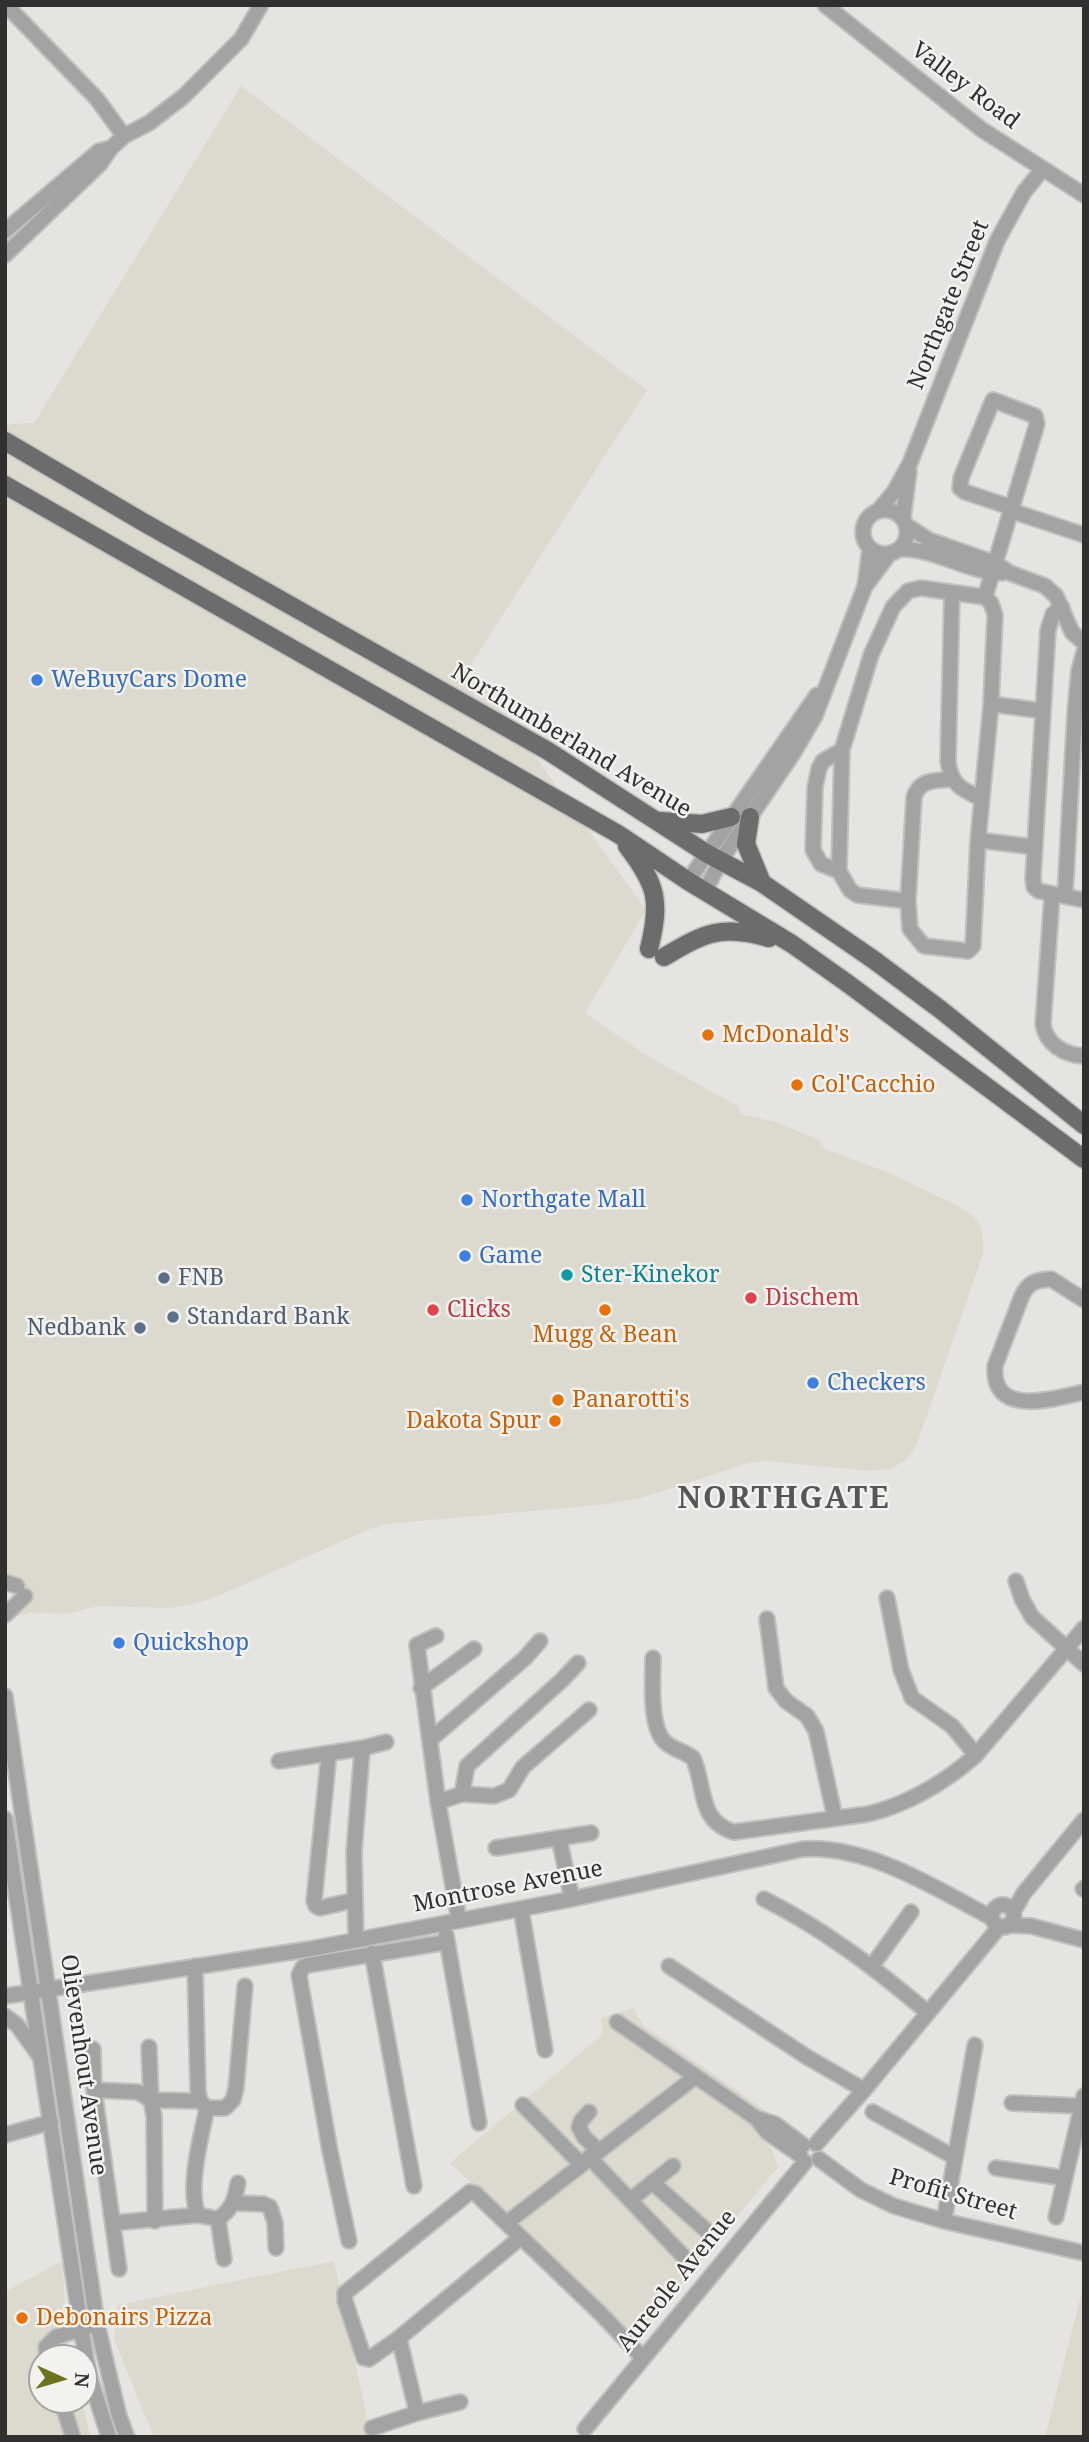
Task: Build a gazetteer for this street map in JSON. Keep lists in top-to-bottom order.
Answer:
{
  "streets": {
    "main road": ["Northumberland Avenue"],
    "street": [
      "Valley Road",
      "Northgate Street",
      "Montrose Avenue",
      "Olievenhout Avenue",
      "Profit Street",
      "Aureole Avenue"
    ]
  },
  "crossings": [
    ["Valley Road", "Northgate Street"],
    ["Montrose Avenue", "Olievenhout Avenue"],
    ["Montrose Avenue", "Aureole Avenue"],
    ["Profit Street", "Aureole Avenue"]
  ],
  "districts": ["NORTHGATE"],
  "places": [
    "WeBuyCars Dome",
    "McDonald's",
    "Col'Cacchio",
    "Northgate Mall",
    "Game",
    "Ster-Kinekor",
    "FNB",
    "Dischem",
    "Clicks",
    "Mugg & Bean",
    "Standard Bank",
    "Nedbank",
    "Checkers",
    "Panarotti's",
    "Dakota Spur",
    "Quickshop",
    "Debonairs Pizza"
  ],
  "north": "right"
}
